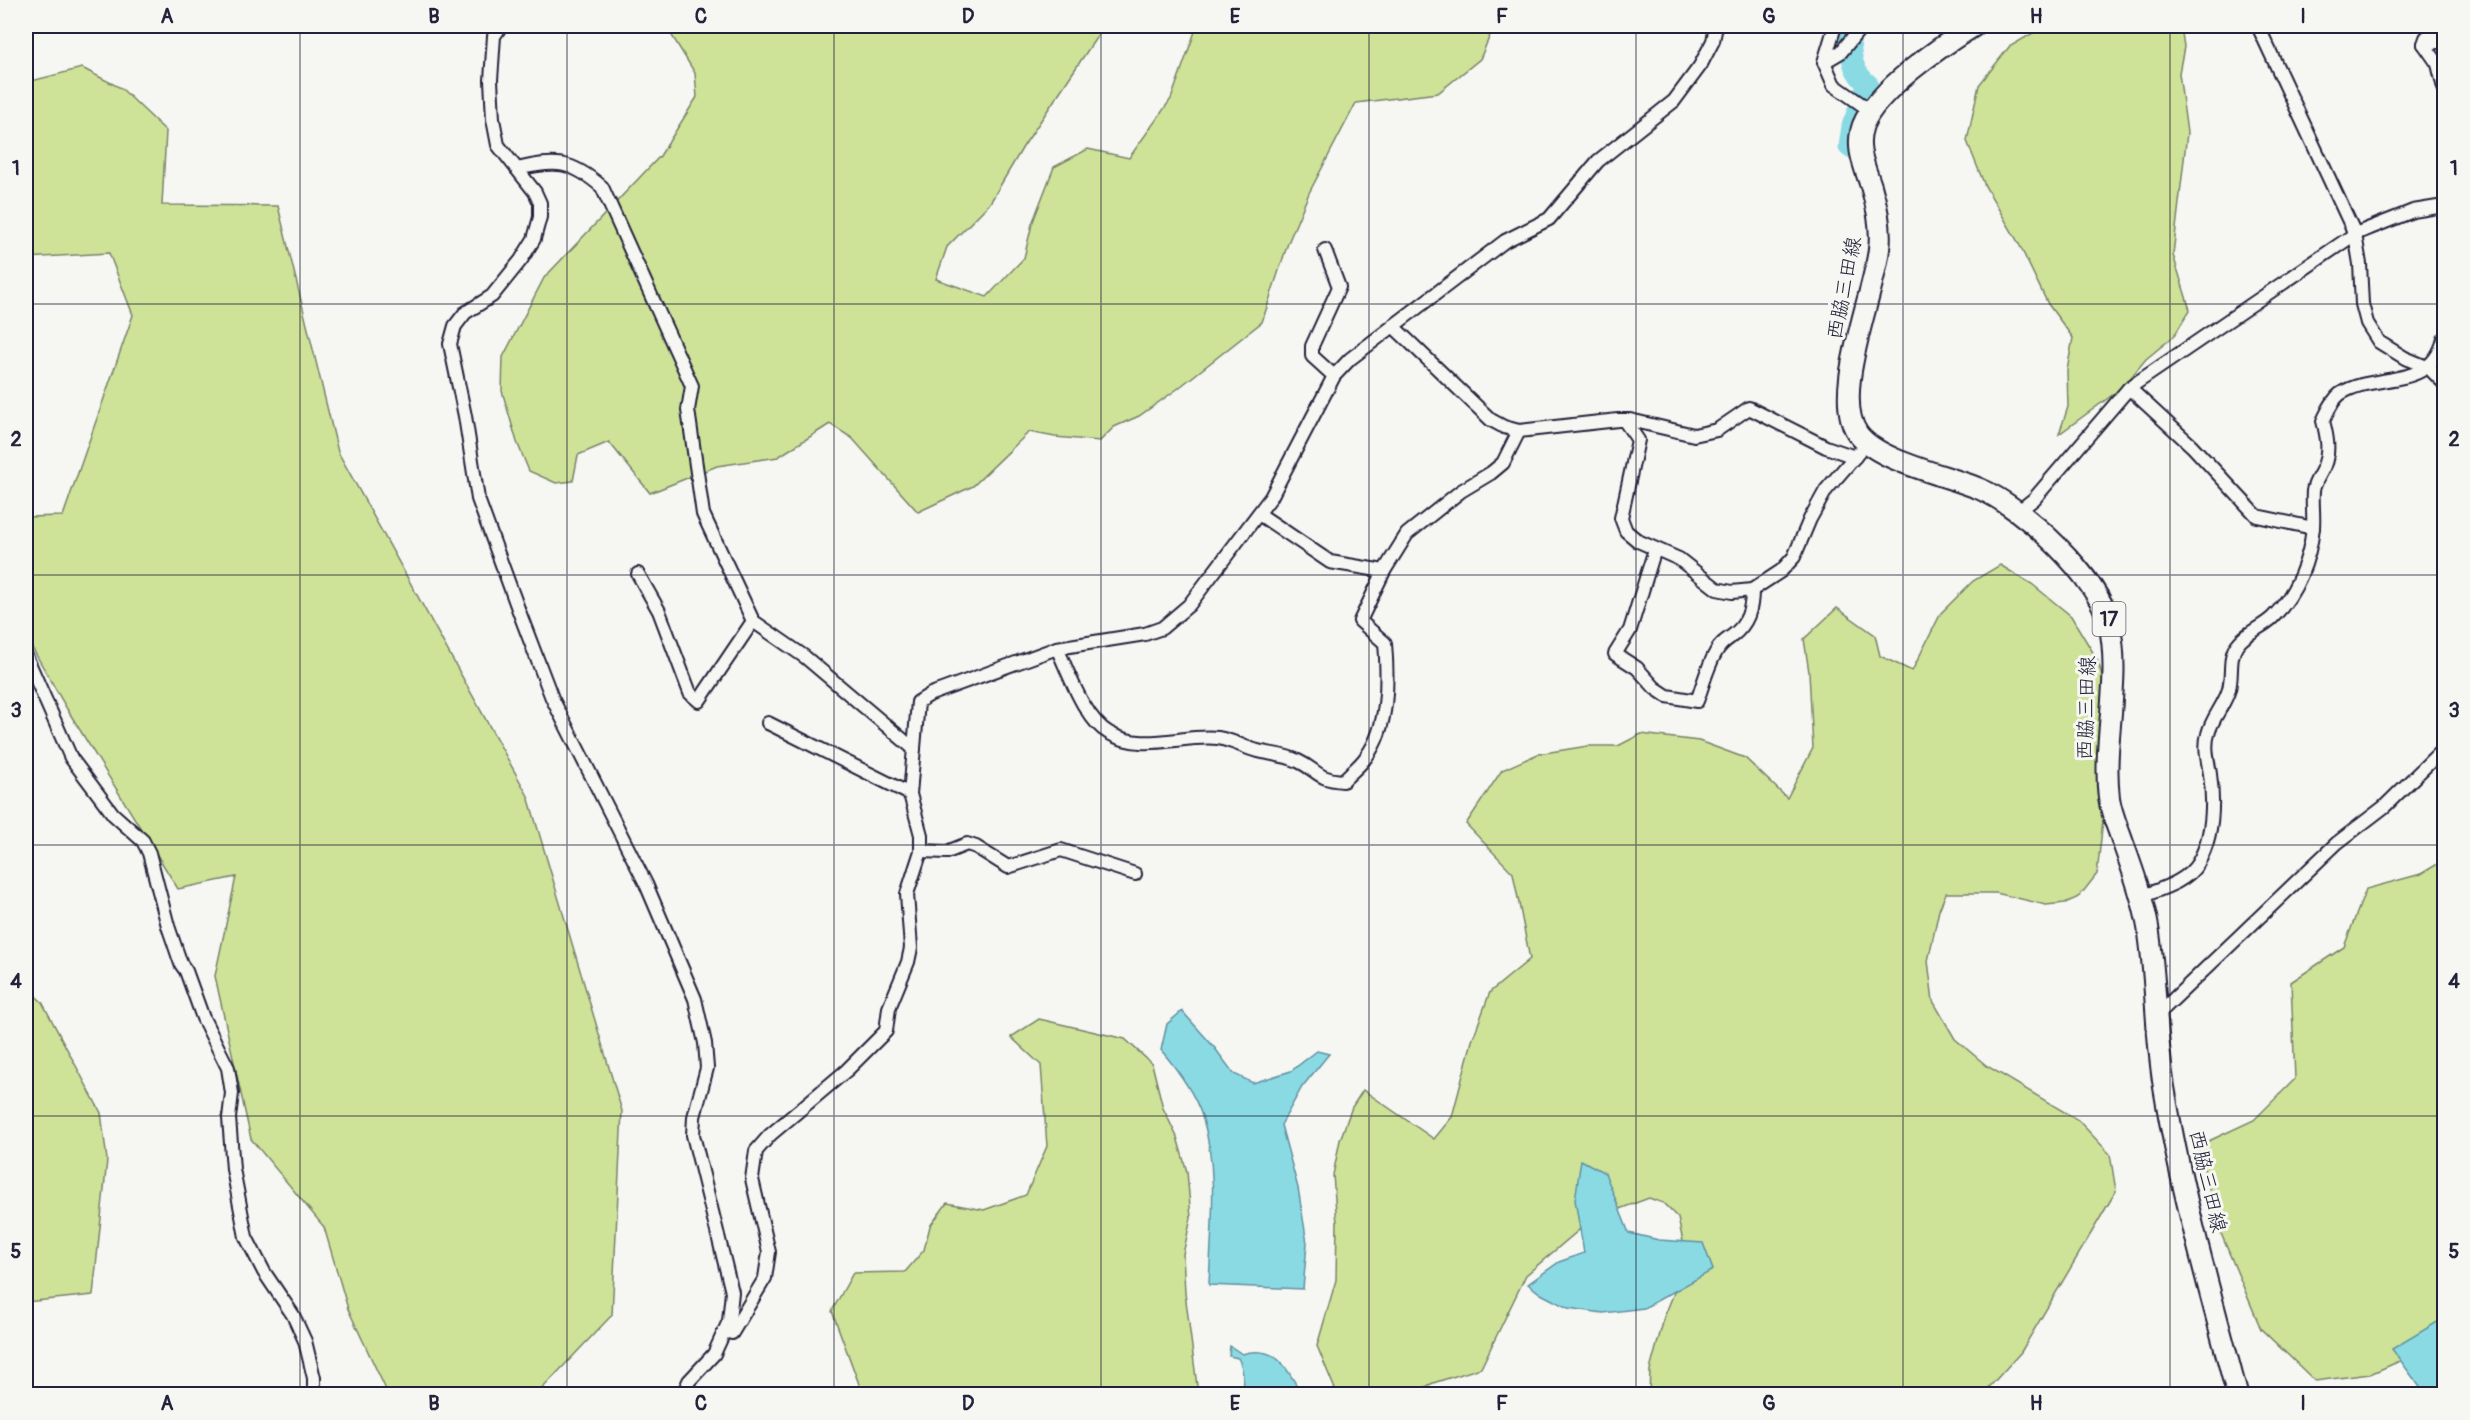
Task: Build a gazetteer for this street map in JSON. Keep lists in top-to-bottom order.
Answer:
{
  "streets": {
    "main road": ["西脇三田線", "17"]
  },
  "grid": {
    "columns": [
      "A",
      "B",
      "C",
      "D",
      "E",
      "F",
      "G",
      "H",
      "I"
    ],
    "rows": [
      "1",
      "2",
      "3",
      "4",
      "5"
    ]
  }
}
